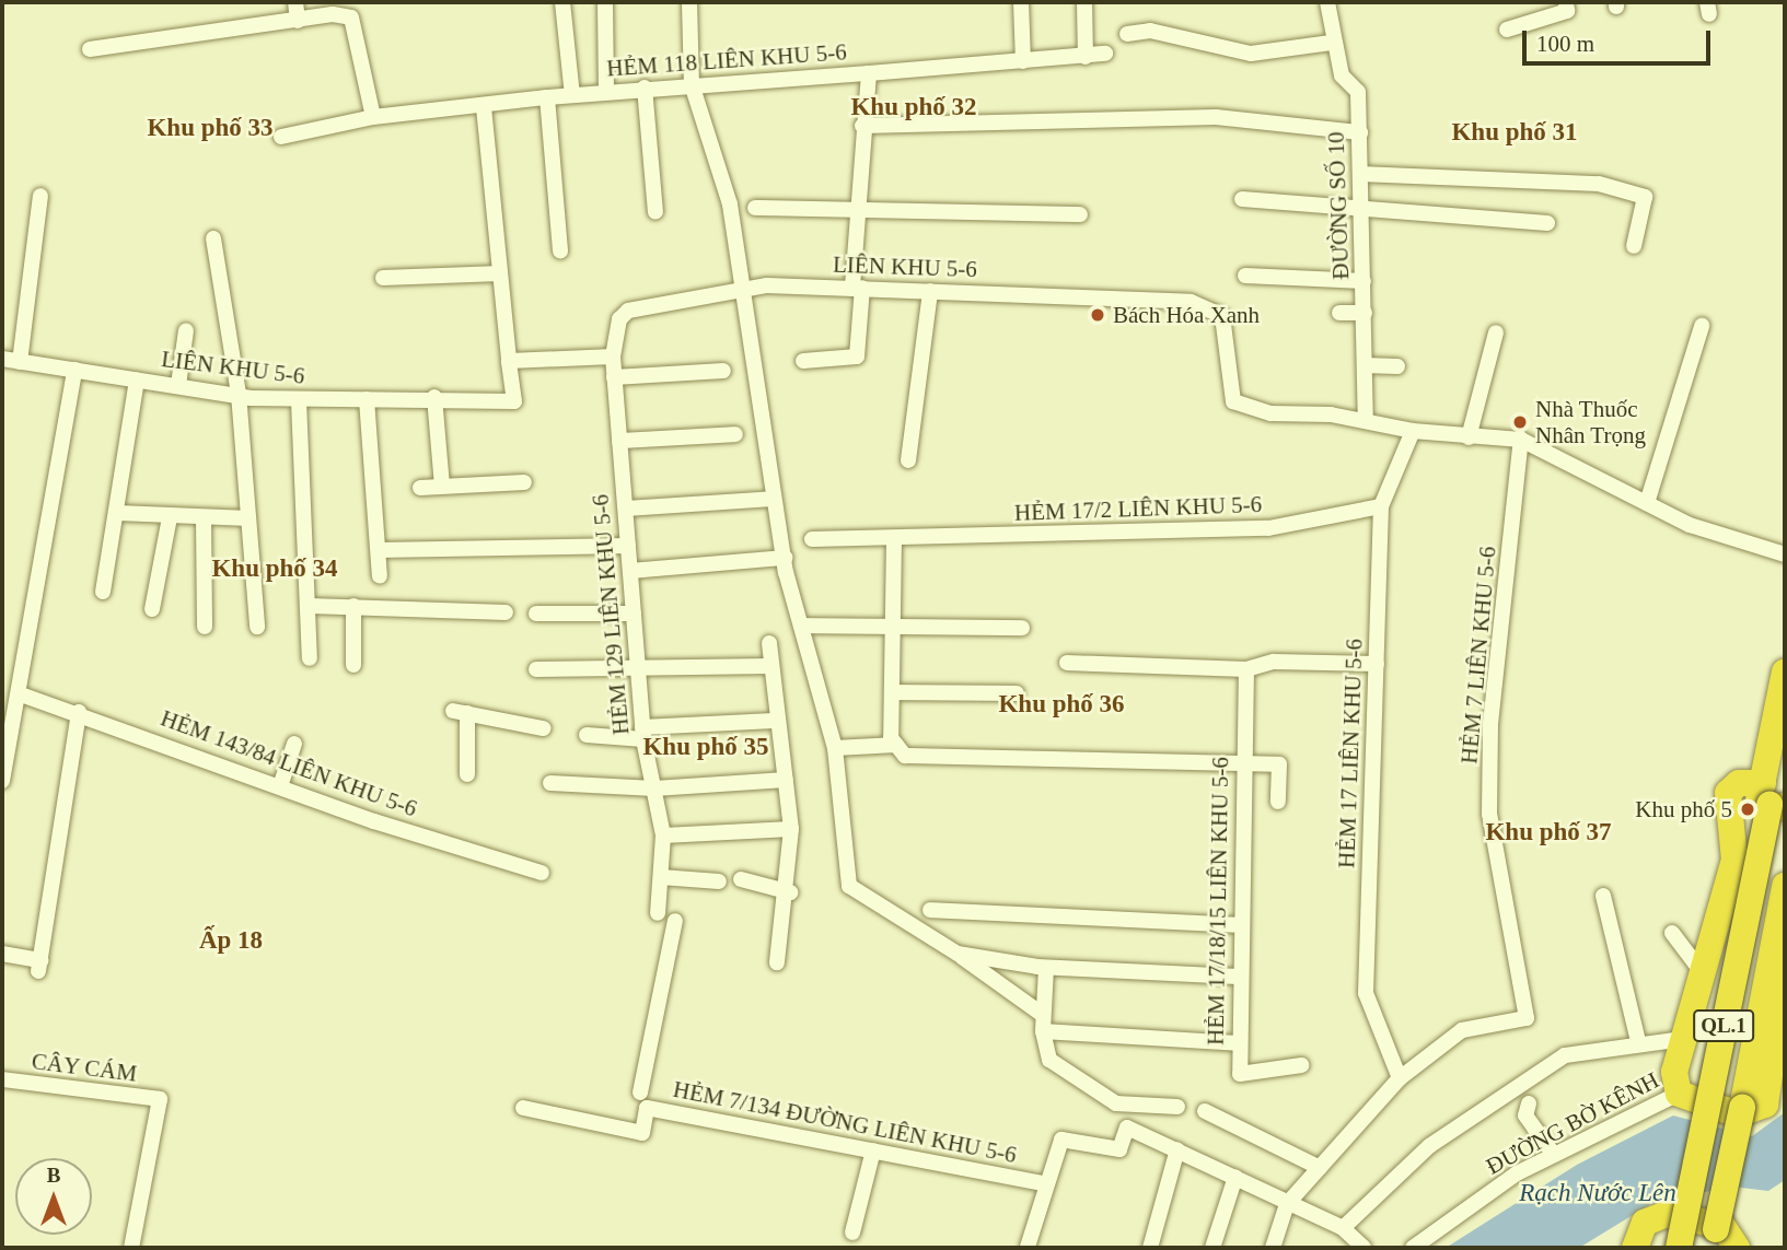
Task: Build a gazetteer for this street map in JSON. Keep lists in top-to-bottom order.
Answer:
{
  "streets": {
    "highway": ["QL.1"],
    "street": [
      "HẺM 118 LIÊN KHU 5-6",
      "ĐƯỜNG SỐ 10",
      "LIÊN KHU 5-6",
      "HẺM 17/2 LIÊN KHU 5-6",
      "HẺM 129 LIÊN KHU 5-6",
      "HẺM 7 LIÊN KHU 5-6",
      "HẺM 17 LIÊN KHU 5-6",
      "HẺM 143/84 LIÊN KHU 5-6",
      "HẺM 17/18/15 LIÊN KHU 5-6",
      "CÂY CÁM",
      "HẺM 7/134 ĐƯỜNG LIÊN KHU 5-6",
      "ĐƯỜNG BỜ KÊNH"
    ]
  },
  "crossings": [
    ["HẺM 118 LIÊN KHU 5-6", "LIÊN KHU 5-6"],
    ["ĐƯỜNG SỐ 10", "LIÊN KHU 5-6"],
    ["LIÊN KHU 5-6", "HẺM 129 LIÊN KHU 5-6"],
    ["LIÊN KHU 5-6", "HẺM 7 LIÊN KHU 5-6"],
    ["LIÊN KHU 5-6", "HẺM 17 LIÊN KHU 5-6"],
    ["HẺM 17/2 LIÊN KHU 5-6", "HẺM 17 LIÊN KHU 5-6"],
    ["HẺM 7 LIÊN KHU 5-6", "HẺM 17 LIÊN KHU 5-6"]
  ],
  "districts": [
    "Khu phố 32",
    "Khu phố 33",
    "Khu phố 31",
    "Khu phố 34",
    "Khu phố 36",
    "Khu phố 35",
    "Khu phố 37",
    "Ấp 18"
  ],
  "water": ["Rạch Nước Lên"],
  "places": ["Bách Hóa Xanh", "Nhà Thuốc Nhân Trọng", "Khu phố 5"],
  "scale_bar": "100 m",
  "north": "top"
}
